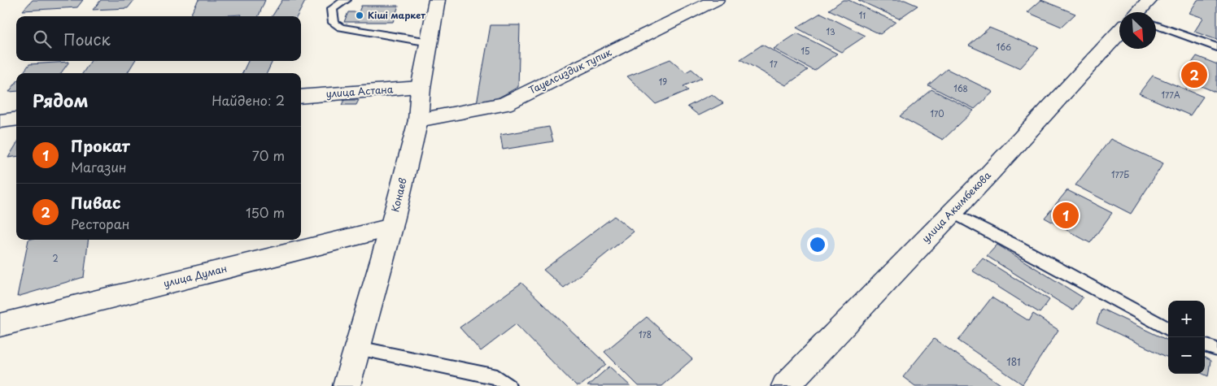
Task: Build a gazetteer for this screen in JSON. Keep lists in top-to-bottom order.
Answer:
{
  "streets": {
    "street": [
      "Тауелсиздик тупик",
      "улица Астана",
      "Конаев",
      "улица Акымбекова",
      "улица Думан"
    ]
  },
  "crossings": [
    ["Тауелсиздик тупик", "Конаев"],
    ["улица Астана", "Конаев"],
    ["Конаев", "улица Думан"]
  ],
  "places": ["Кіші маркет"],
  "house_numbers": [
    "11",
    "13",
    "166",
    "15",
    "17",
    "19",
    "168",
    "177А",
    "170",
    "177Б",
    "2",
    "178",
    "181"
  ],
  "north": "bottom right",
  "page": {
    "search": "Поиск",
    "pins": ["2", "1"],
    "heading": ["Рядом", "Найдено: 2"],
    "list": [
      {
        "mark": "1",
        "name": "Прокат",
        "note": "Магазин",
        "value": "70 m"
      },
      {
        "mark": "2",
        "name": "Пивас",
        "note": "Ресторан",
        "value": "150 m"
      }
    ],
    "map_buttons": ["+", "−"]
  }
}
